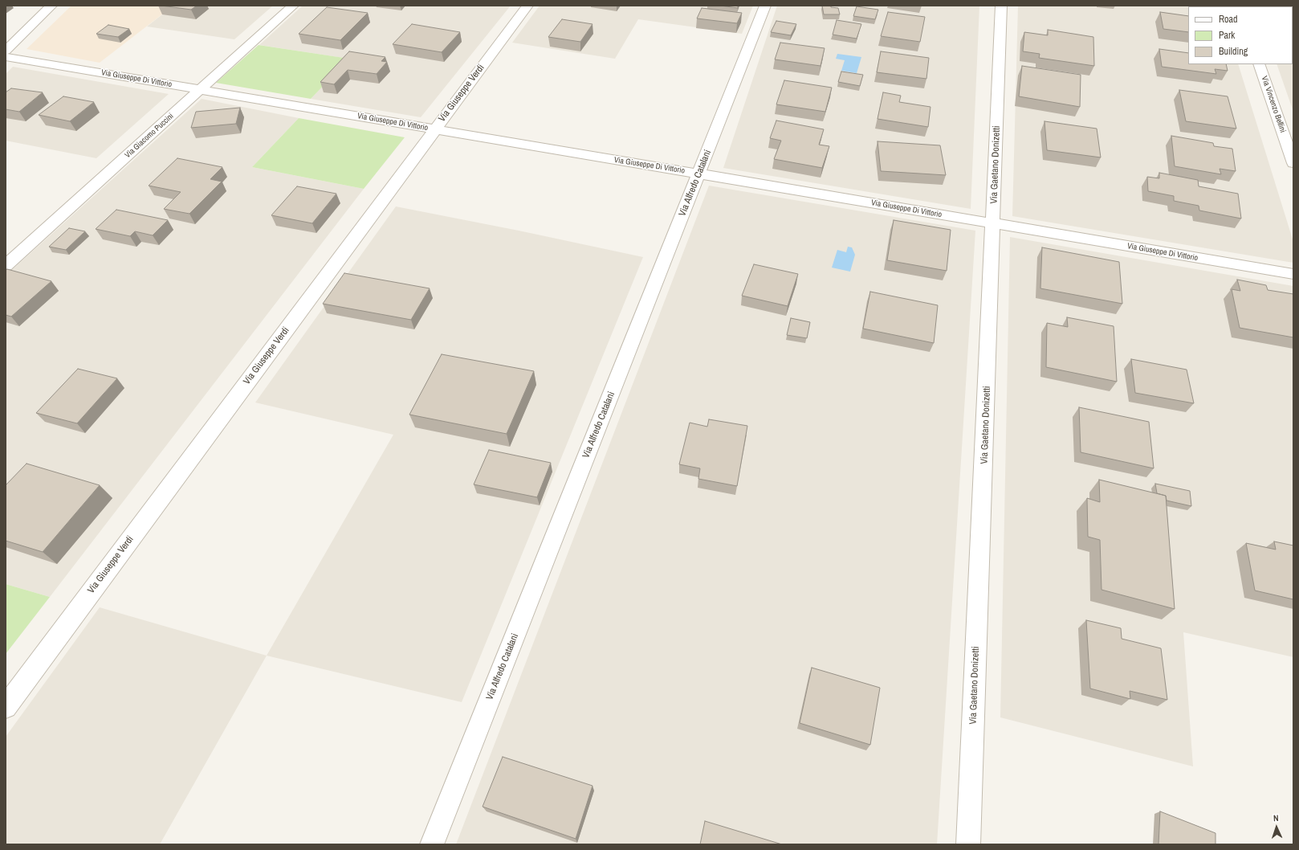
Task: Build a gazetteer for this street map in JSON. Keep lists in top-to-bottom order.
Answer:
{
  "streets": {
    "street": [
      "Via Giuseppe Di Vittorio",
      "Via Giuseppe Verdi",
      "Via Vincenzo Bellini",
      "Via Giacomo Puccini",
      "Via Gaetano Donizetti",
      "Via Alfredo Catalani"
    ]
  },
  "crossings": [
    ["Via Giuseppe Di Vittorio", "Via Giuseppe Verdi"],
    ["Via Giuseppe Di Vittorio", "Via Giacomo Puccini"],
    ["Via Giuseppe Di Vittorio", "Via Gaetano Donizetti"],
    ["Via Giuseppe Di Vittorio", "Via Alfredo Catalani"]
  ],
  "legend": ["Road", "Park", "Building"],
  "north": "top"
}
